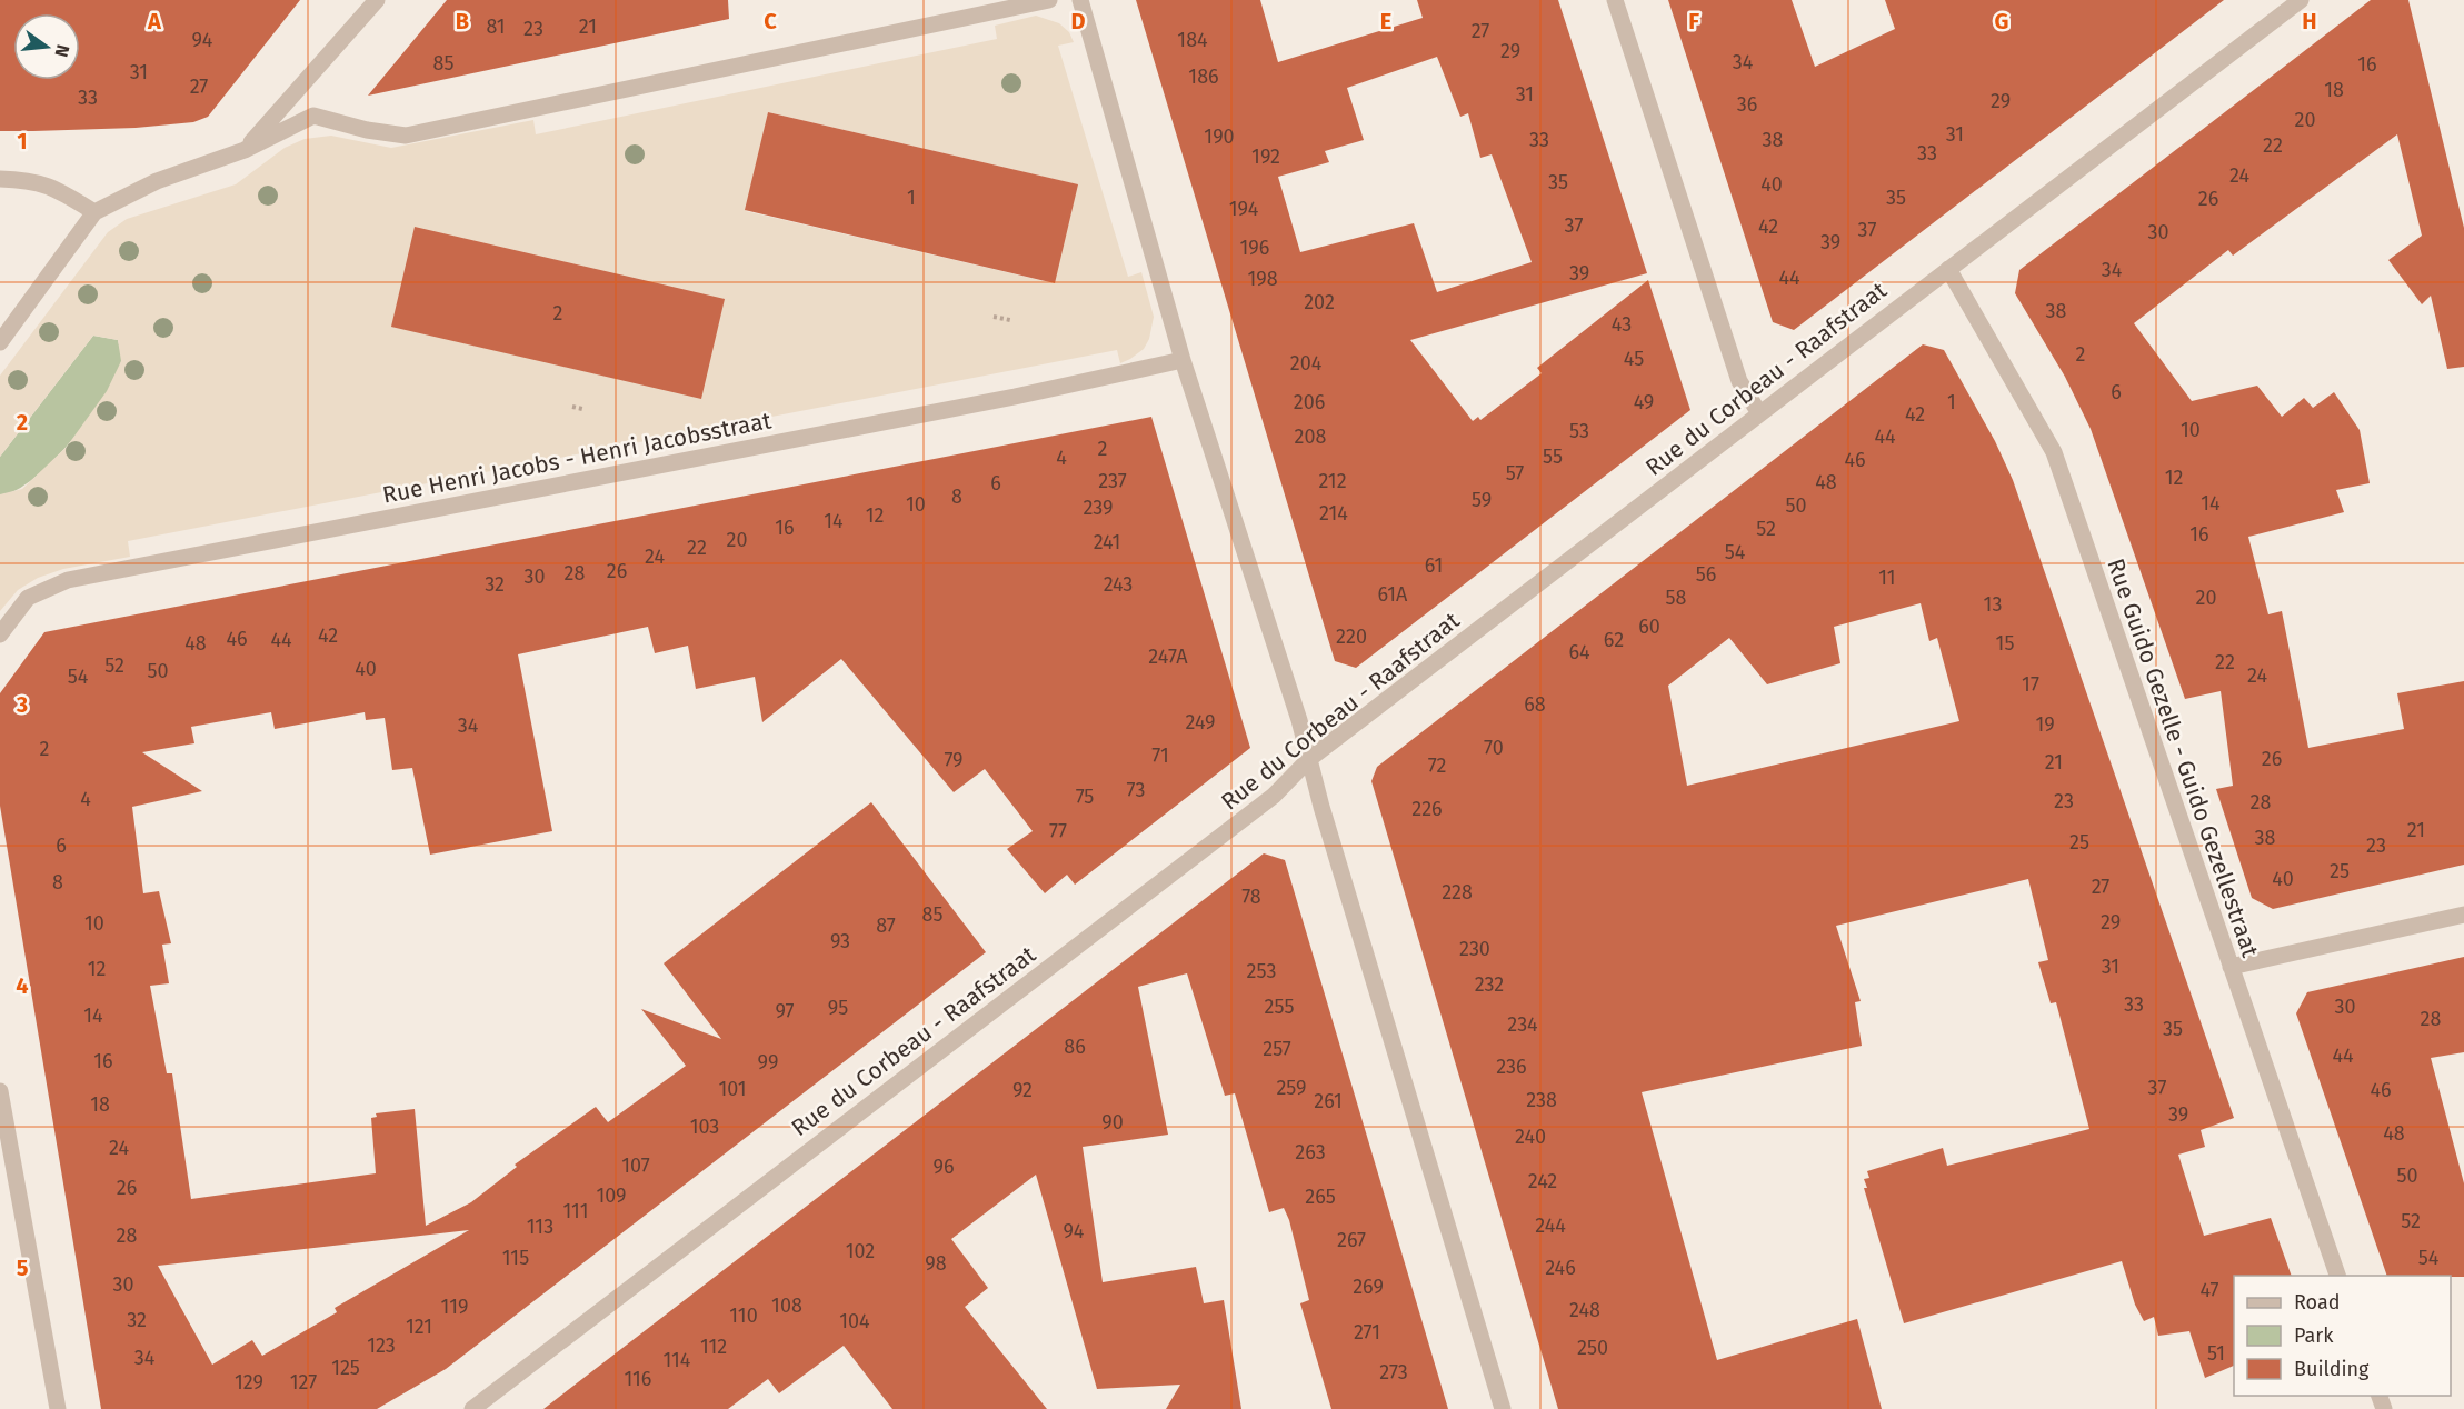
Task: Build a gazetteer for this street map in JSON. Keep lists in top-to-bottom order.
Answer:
{
  "streets": {
    "street": ["Rue du Corbeau - Raafstraat", "Rue Henri Jacobs - Henri Jacobsstraat", "Rue Guido Gezelle - Guido Gezellestraat"]
  },
  "crossings": [
    ["Rue du Corbeau - Raafstraat", "Rue Guido Gezelle - Guido Gezellestraat"]
  ],
  "house_numbers": [
    "81",
    "21",
    "23",
    "27",
    "94",
    "184",
    "29",
    "34",
    "85",
    "16",
    "31",
    "186",
    "27",
    "18",
    "31",
    "33",
    "29",
    "36",
    "20",
    "31",
    "190",
    "33",
    "38",
    "22",
    "33",
    "192",
    "24",
    "35",
    "40",
    "1",
    "35",
    "26",
    "194",
    "37",
    "42",
    "37",
    "30",
    "39",
    "196",
    "34",
    "39",
    "44",
    "198",
    "202",
    "38",
    "2",
    "43",
    "2",
    "45",
    "204",
    "6",
    "206",
    "49",
    "1",
    "42",
    "10",
    "53",
    "208",
    "44",
    "2",
    "55",
    "4",
    "46",
    "57",
    "12",
    "237",
    "212",
    "48",
    "6",
    "8",
    "59",
    "14",
    "10",
    "50",
    "239",
    "214",
    "12",
    "14",
    "16",
    "52",
    "16",
    "20",
    "241",
    "22",
    "54",
    "24",
    "61",
    "26",
    "28",
    "56",
    "30",
    "11",
    "32",
    "243",
    "61A",
    "58",
    "20",
    "13",
    "60",
    "42",
    "220",
    "46",
    "44",
    "62",
    "48",
    "15",
    "64",
    "247A",
    "22",
    "52",
    "40",
    "50",
    "24",
    "54",
    "17",
    "68",
    "249",
    "19",
    "34",
    "70",
    "2",
    "71",
    "26",
    "79",
    "21",
    "72",
    "73",
    "75",
    "4",
    "23",
    "28",
    "226",
    "21",
    "77",
    "38",
    "25",
    "6",
    "23",
    "25",
    "40",
    "8",
    "27",
    "228",
    "78",
    "85",
    "29",
    "10",
    "87",
    "93",
    "230",
    "31",
    "12",
    "253",
    "232",
    "33",
    "255",
    "30",
    "95",
    "97",
    "14",
    "28",
    "234",
    "35",
    "86",
    "257",
    "44",
    "16",
    "99",
    "236",
    "259",
    "37",
    "101",
    "92",
    "46",
    "238",
    "261",
    "18",
    "39",
    "90",
    "103",
    "48",
    "240",
    "24",
    "263",
    "107",
    "96",
    "50",
    "242",
    "26",
    "109",
    "265",
    "111",
    "52",
    "244",
    "113",
    "94",
    "28",
    "267",
    "102",
    "115",
    "54",
    "98",
    "246",
    "30",
    "269",
    "47",
    "108",
    "119",
    "248",
    "110",
    "32",
    "104",
    "121",
    "271",
    "123",
    "112",
    "250",
    "51",
    "34",
    "114",
    "125",
    "273",
    "116",
    "129",
    "127"
  ],
  "legend": ["Road", "Park", "Building"],
  "north": "right",
  "grid": {
    "columns": [
      "A",
      "B",
      "C",
      "D",
      "E",
      "F",
      "G",
      "H"
    ],
    "rows": [
      "1",
      "2",
      "3",
      "4",
      "5"
    ]
  }
}
